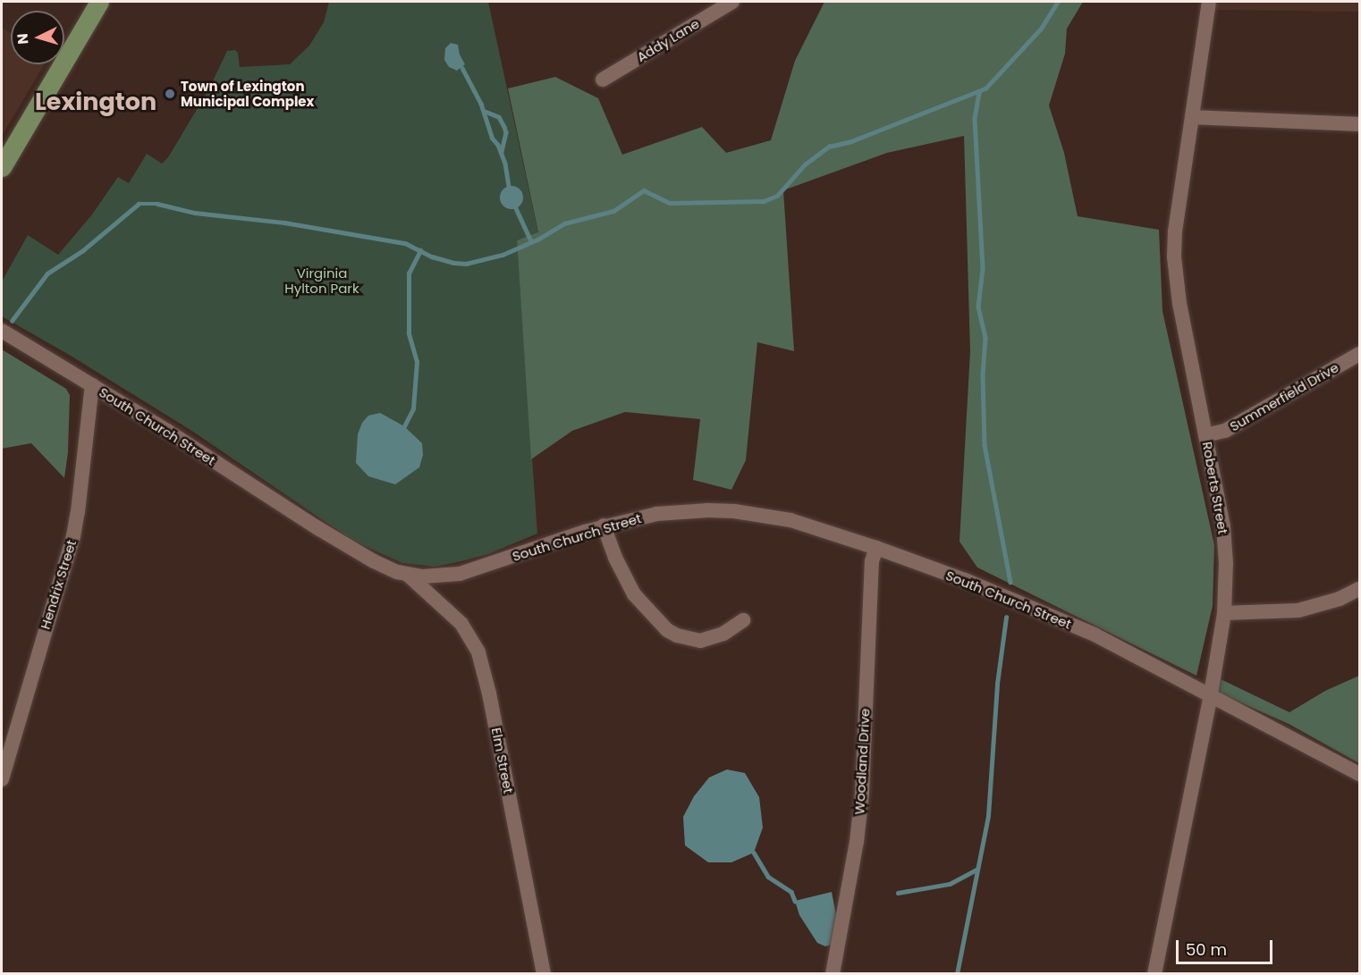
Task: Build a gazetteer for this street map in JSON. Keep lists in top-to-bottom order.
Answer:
{
  "streets": {
    "street": [
      "Addy Lane",
      "Summerfield Drive",
      "South Church Street",
      "Roberts Street",
      "Hendrix Street",
      "Elm Street",
      "Woodland Drive"
    ]
  },
  "crossings": [
    ["Summerfield Drive", "Roberts Street"],
    ["South Church Street", "Roberts Street"],
    ["South Church Street", "Hendrix Street"],
    ["South Church Street", "Elm Street"],
    ["South Church Street", "Woodland Drive"]
  ],
  "districts": ["Lexington"],
  "parks": ["Virginia Hylton Park"],
  "places": ["Town of Lexington Municipal Complex"],
  "scale_bar": "50 m",
  "north": "left"
}
